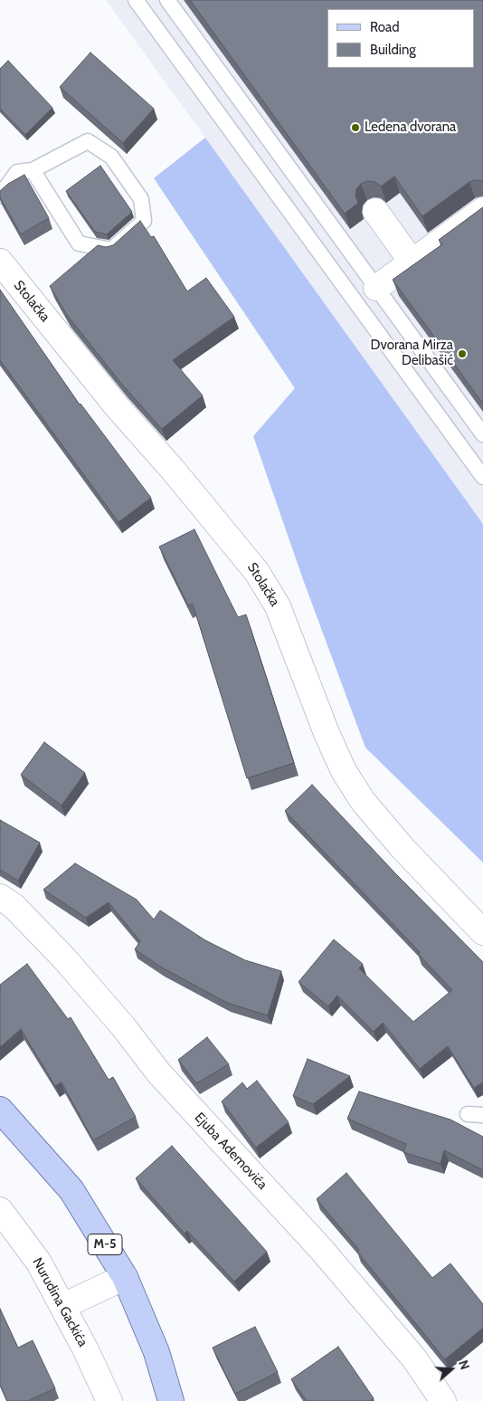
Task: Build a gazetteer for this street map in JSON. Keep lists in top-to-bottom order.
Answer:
{
  "streets": {
    "main road": ["M-5"],
    "street": ["Stolačka", "Ejuba Ademovića", "Nurudina Gackića"]
  },
  "places": ["Ledena dvorana", "Dvorana Mirza Delibašić"],
  "legend": ["Road", "Building"],
  "north": "right"
}
